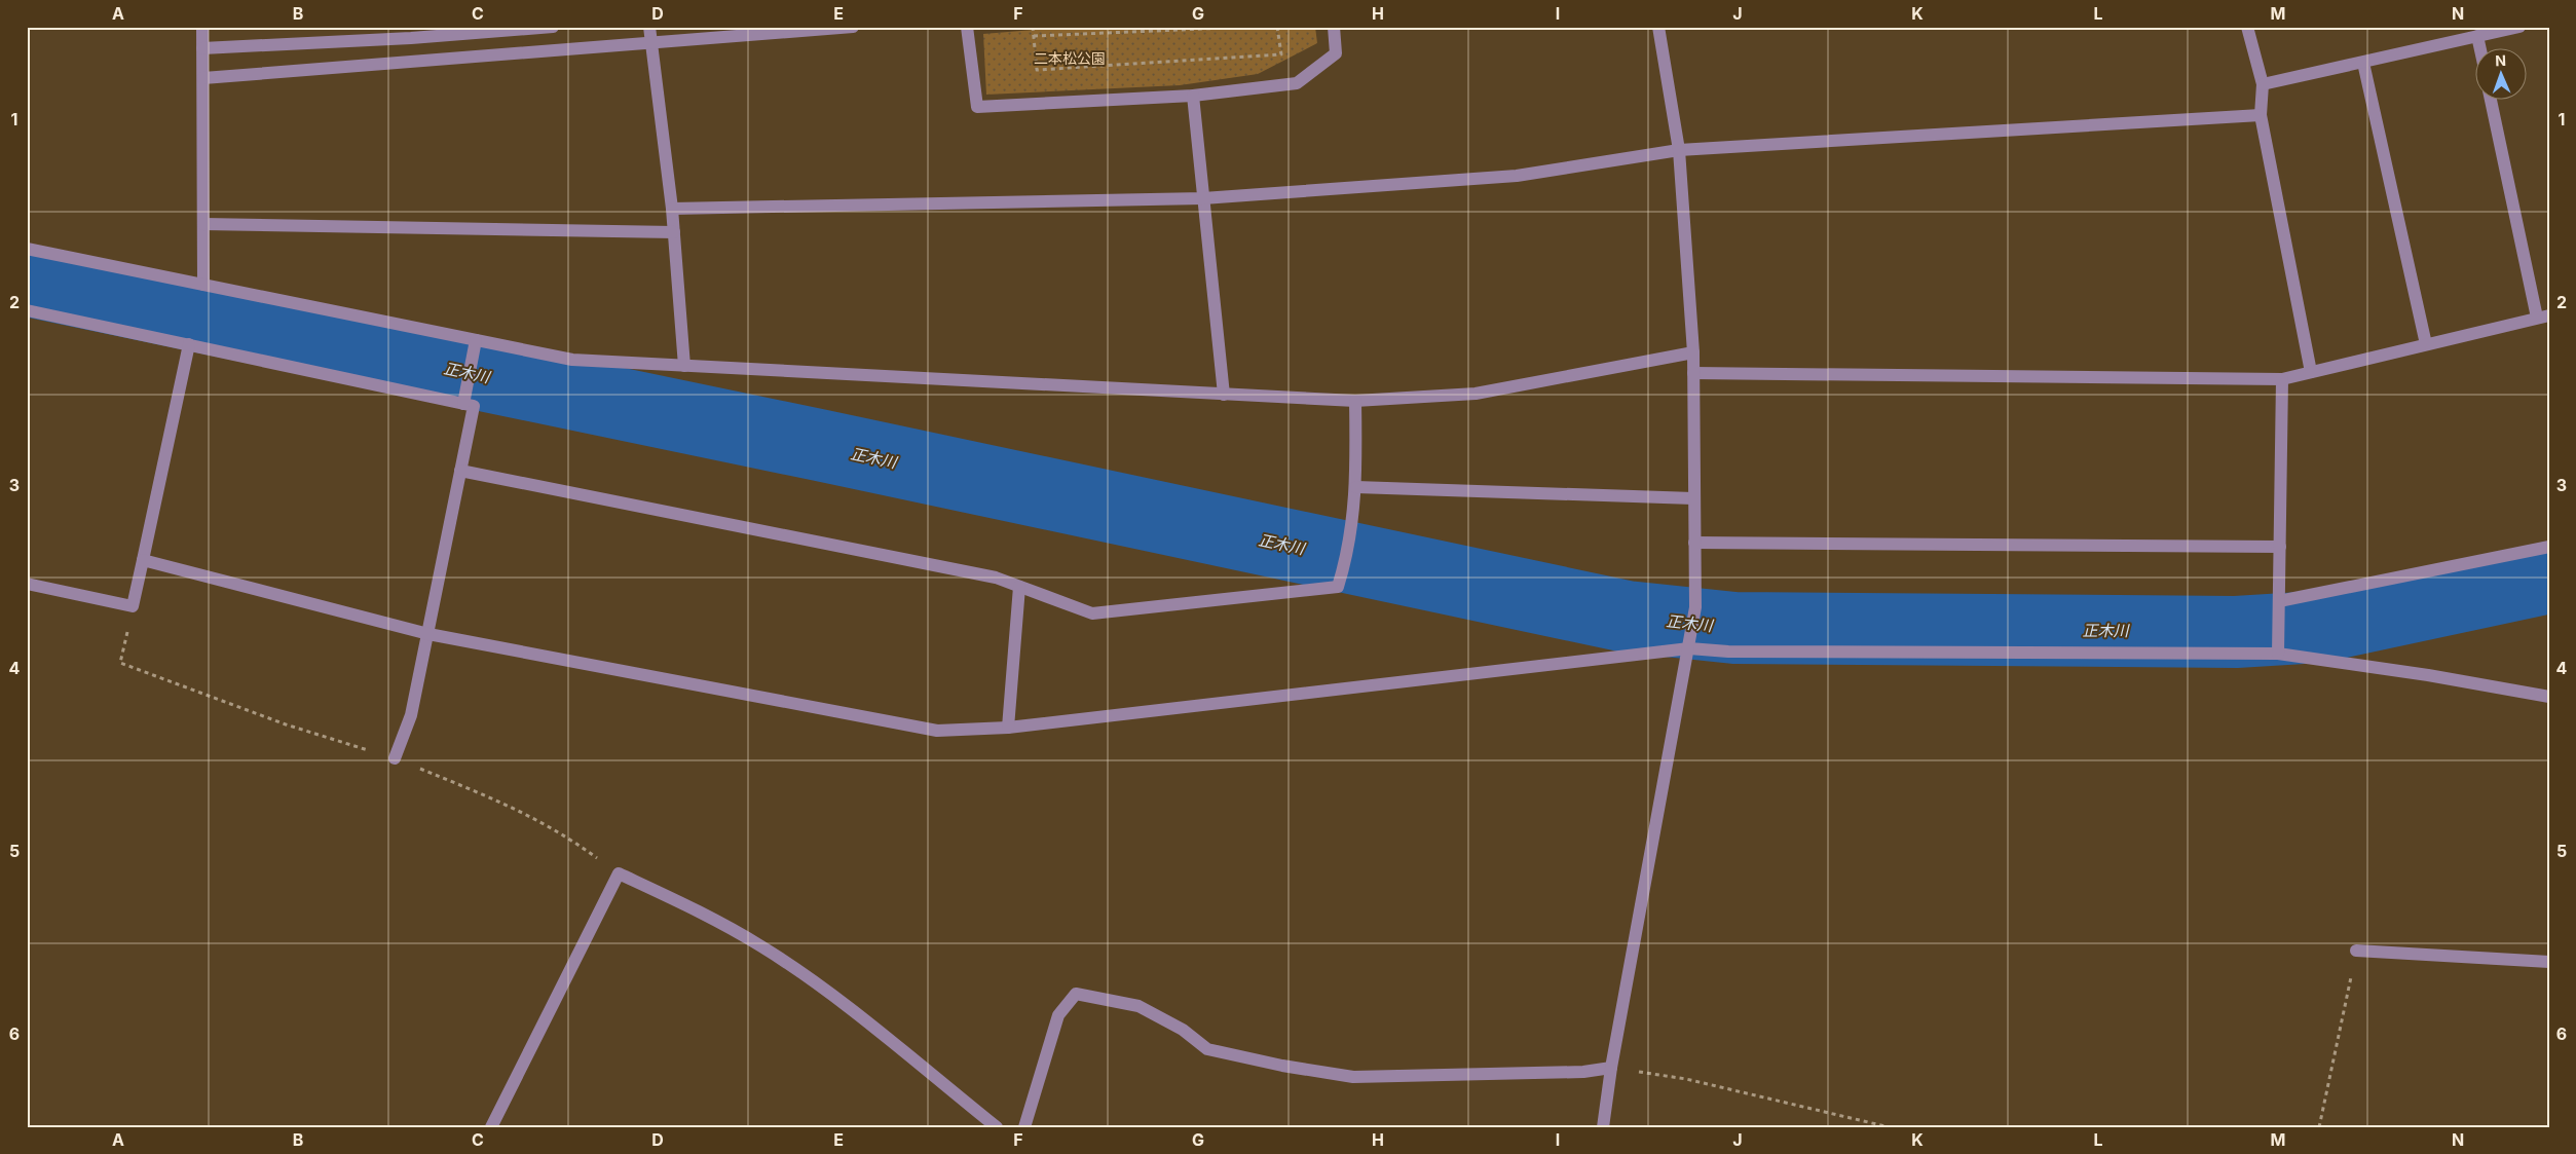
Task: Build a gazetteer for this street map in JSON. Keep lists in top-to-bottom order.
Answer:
{
  "water": ["正木川"],
  "parks": ["二本松公園"],
  "north": "top",
  "grid": {
    "columns": [
      "A",
      "B",
      "C",
      "D",
      "E",
      "F",
      "G",
      "H",
      "I",
      "J",
      "K",
      "L",
      "M",
      "N"
    ],
    "rows": [
      "1",
      "2",
      "3",
      "4",
      "5",
      "6"
    ]
  }
}
